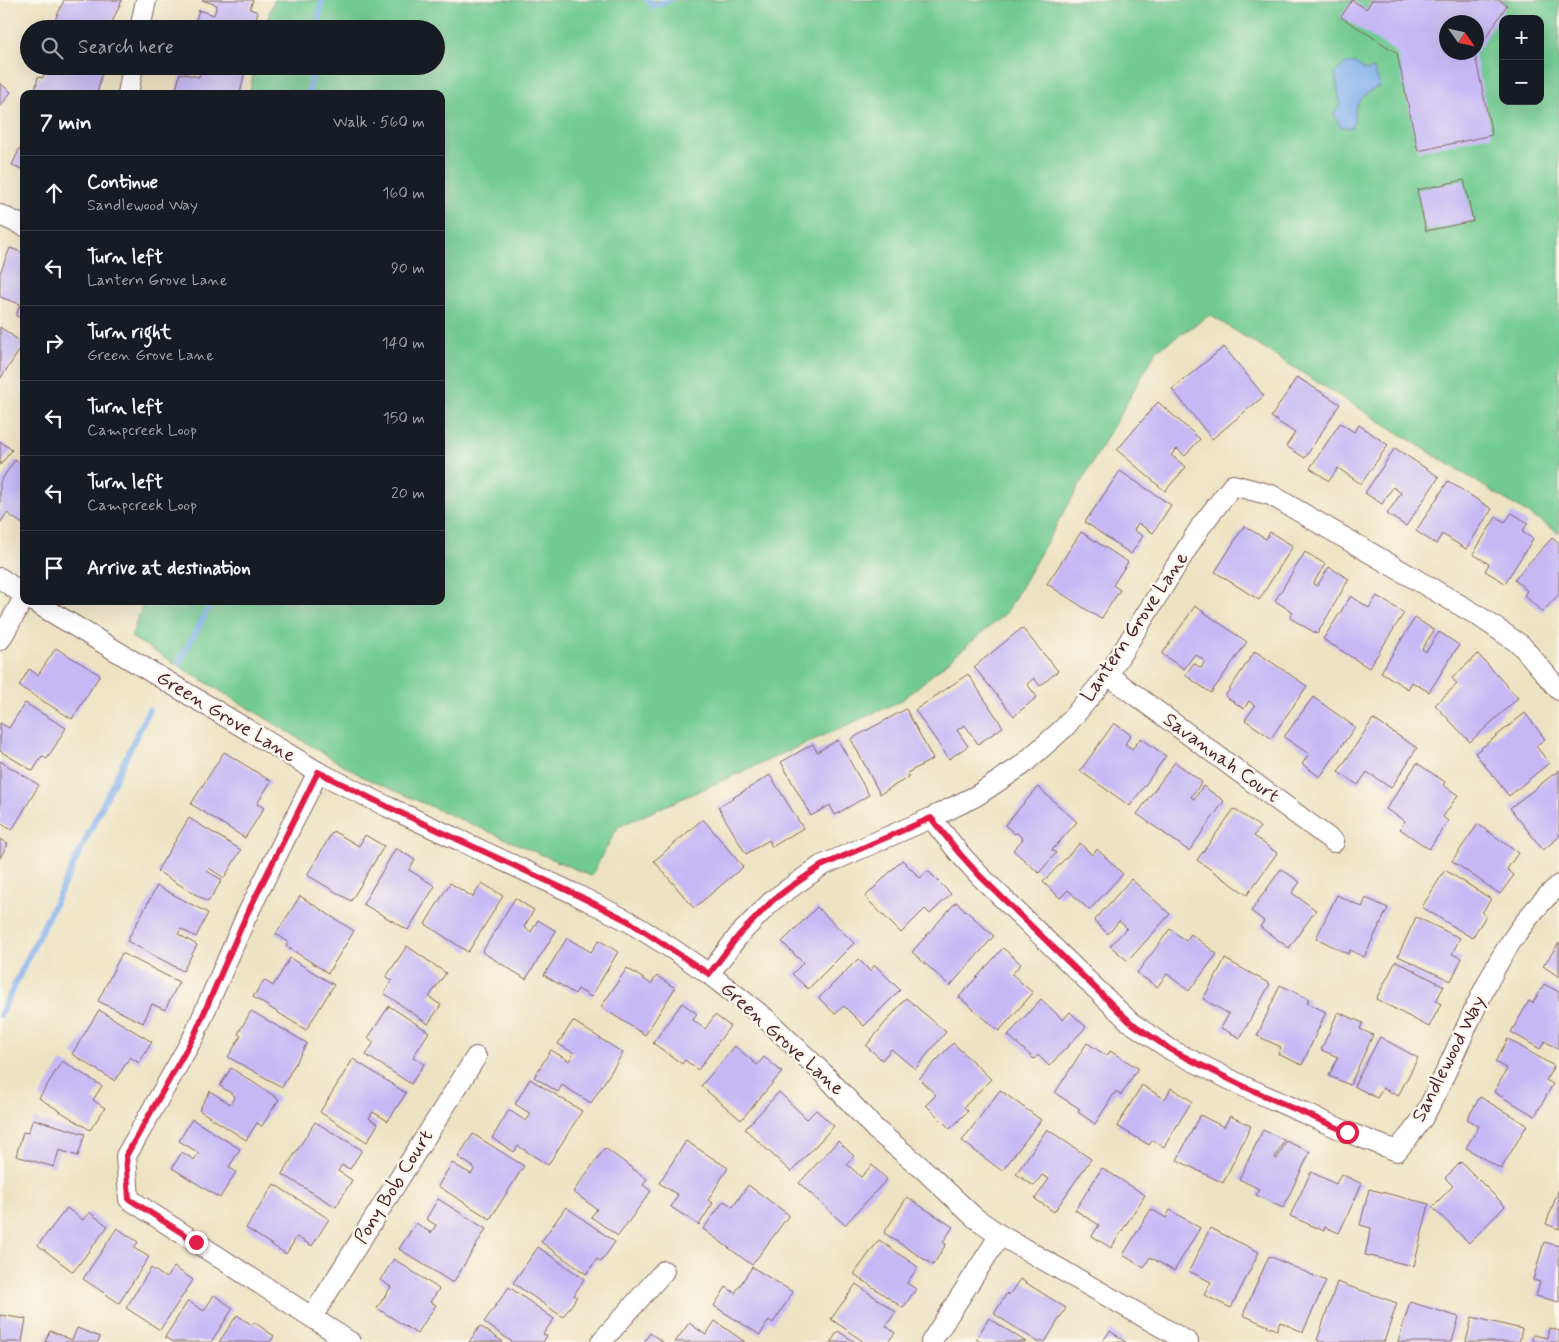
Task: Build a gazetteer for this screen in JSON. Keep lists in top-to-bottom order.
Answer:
{
  "streets": {
    "street": [
      "Lantern Grove Lane",
      "Green Grove Lane",
      "Savannah Court",
      "Sandlewood Way",
      "Pony Bob Court"
    ]
  },
  "crossings": [
    ["Lantern Grove Lane", "Green Grove Lane"],
    ["Lantern Grove Lane", "Savannah Court"],
    ["Lantern Grove Lane", "Sandlewood Way"]
  ],
  "north": "bottom right",
  "page": {
    "map_buttons": ["+", "−"],
    "search": "Search here",
    "heading": ["7 min", "Walk · 560 m"],
    "list": [
      ["Continue", "Sandlewood Way", "160 m"],
      ["Turn left", "Lantern Grove Lane", "90 m"],
      ["Turn right", "Green Grove Lane", "140 m"],
      ["Turn left", "Campcreek Loop", "150 m"],
      ["Turn left", "Campcreek Loop", "20 m"],
      "Arrive at destination"
    ]
  }
}
